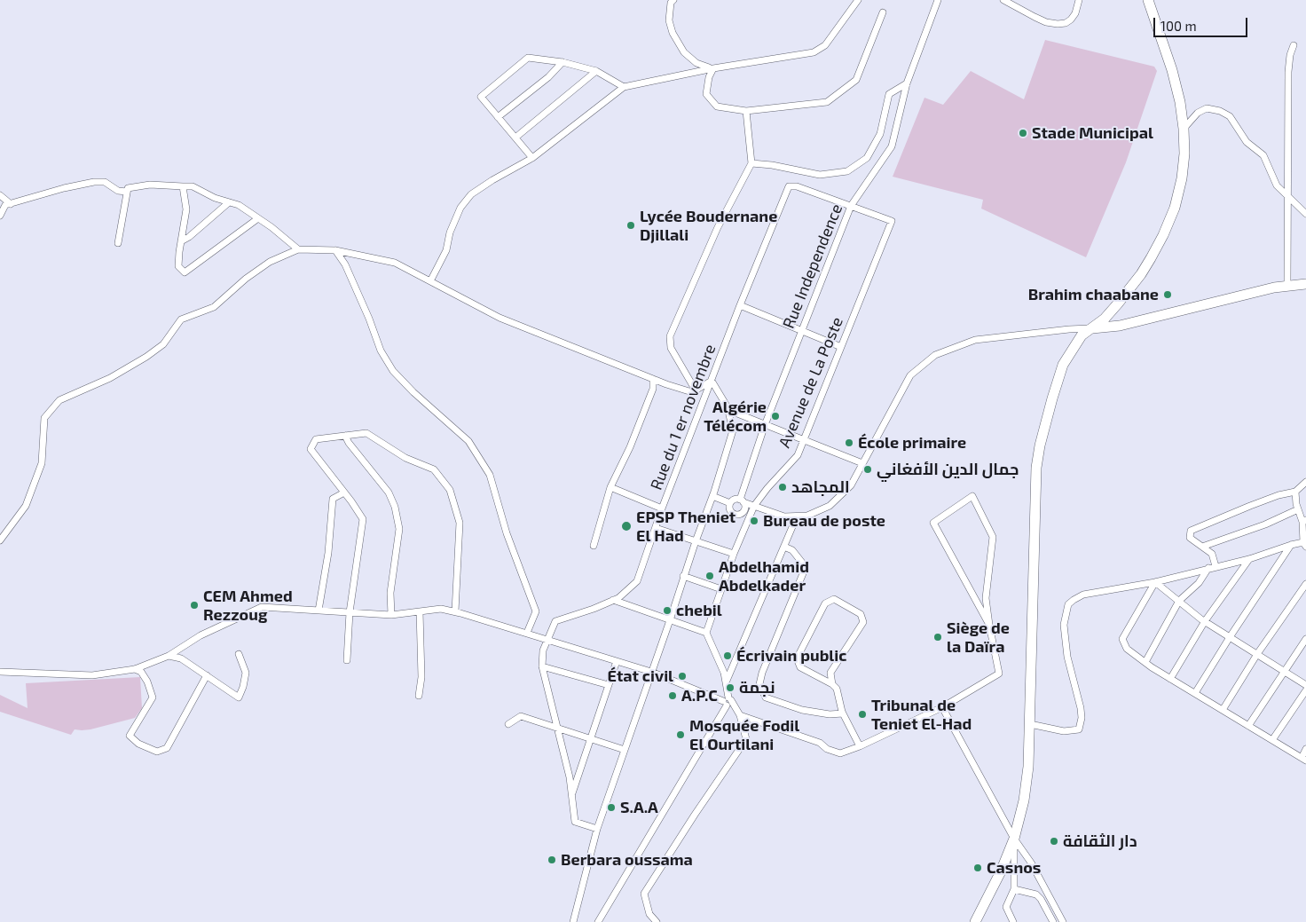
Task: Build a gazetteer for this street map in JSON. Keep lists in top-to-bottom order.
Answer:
{
  "streets": {
    "street": ["Rue Independence", "Avenue de La Poste", "Rue du 1 er novembre"]
  },
  "crossings": [
    ["Rue Independence", "Avenue de La Poste"],
    ["Avenue de La Poste", "Rue du 1 er novembre"]
  ],
  "places": [
    "Stade Municipal",
    "Lycée Boudernane Djillali",
    "Brahim chaabane",
    "Algérie Télécom",
    "École primaire",
    "جمال الدين الأفغاني",
    "المجاهد",
    "Bureau de poste",
    "EPSP Theniet El Had",
    "Abdelhamid Abdelkader",
    "CEM Ahmed Rezzoug",
    "chebil",
    "Siège de la Daïra",
    "Écrivain public",
    "État civil",
    "نجمة",
    "A.P.C",
    "Tribunal de Teniet El-Had",
    "Mosquée Fodil El Ourtilani",
    "S.A.A",
    "دار الثقافة",
    "Berbara oussama",
    "Casnos"
  ],
  "scale_bar": "100 m"
}
